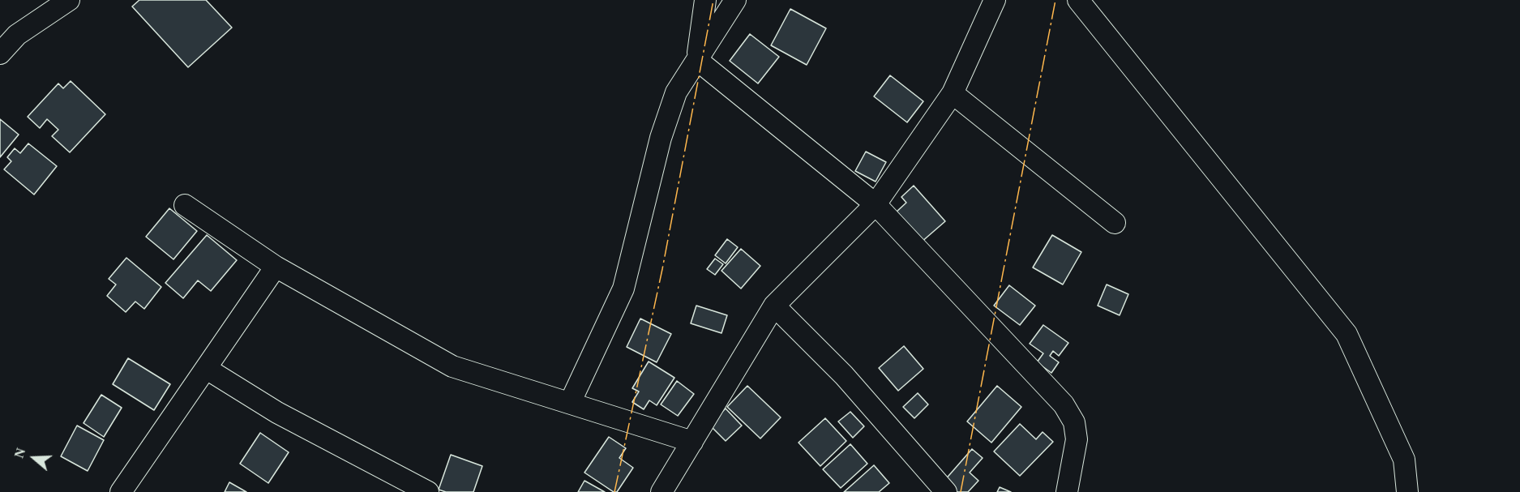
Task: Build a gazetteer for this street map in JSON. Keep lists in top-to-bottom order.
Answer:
{
  "north": "left"
}
